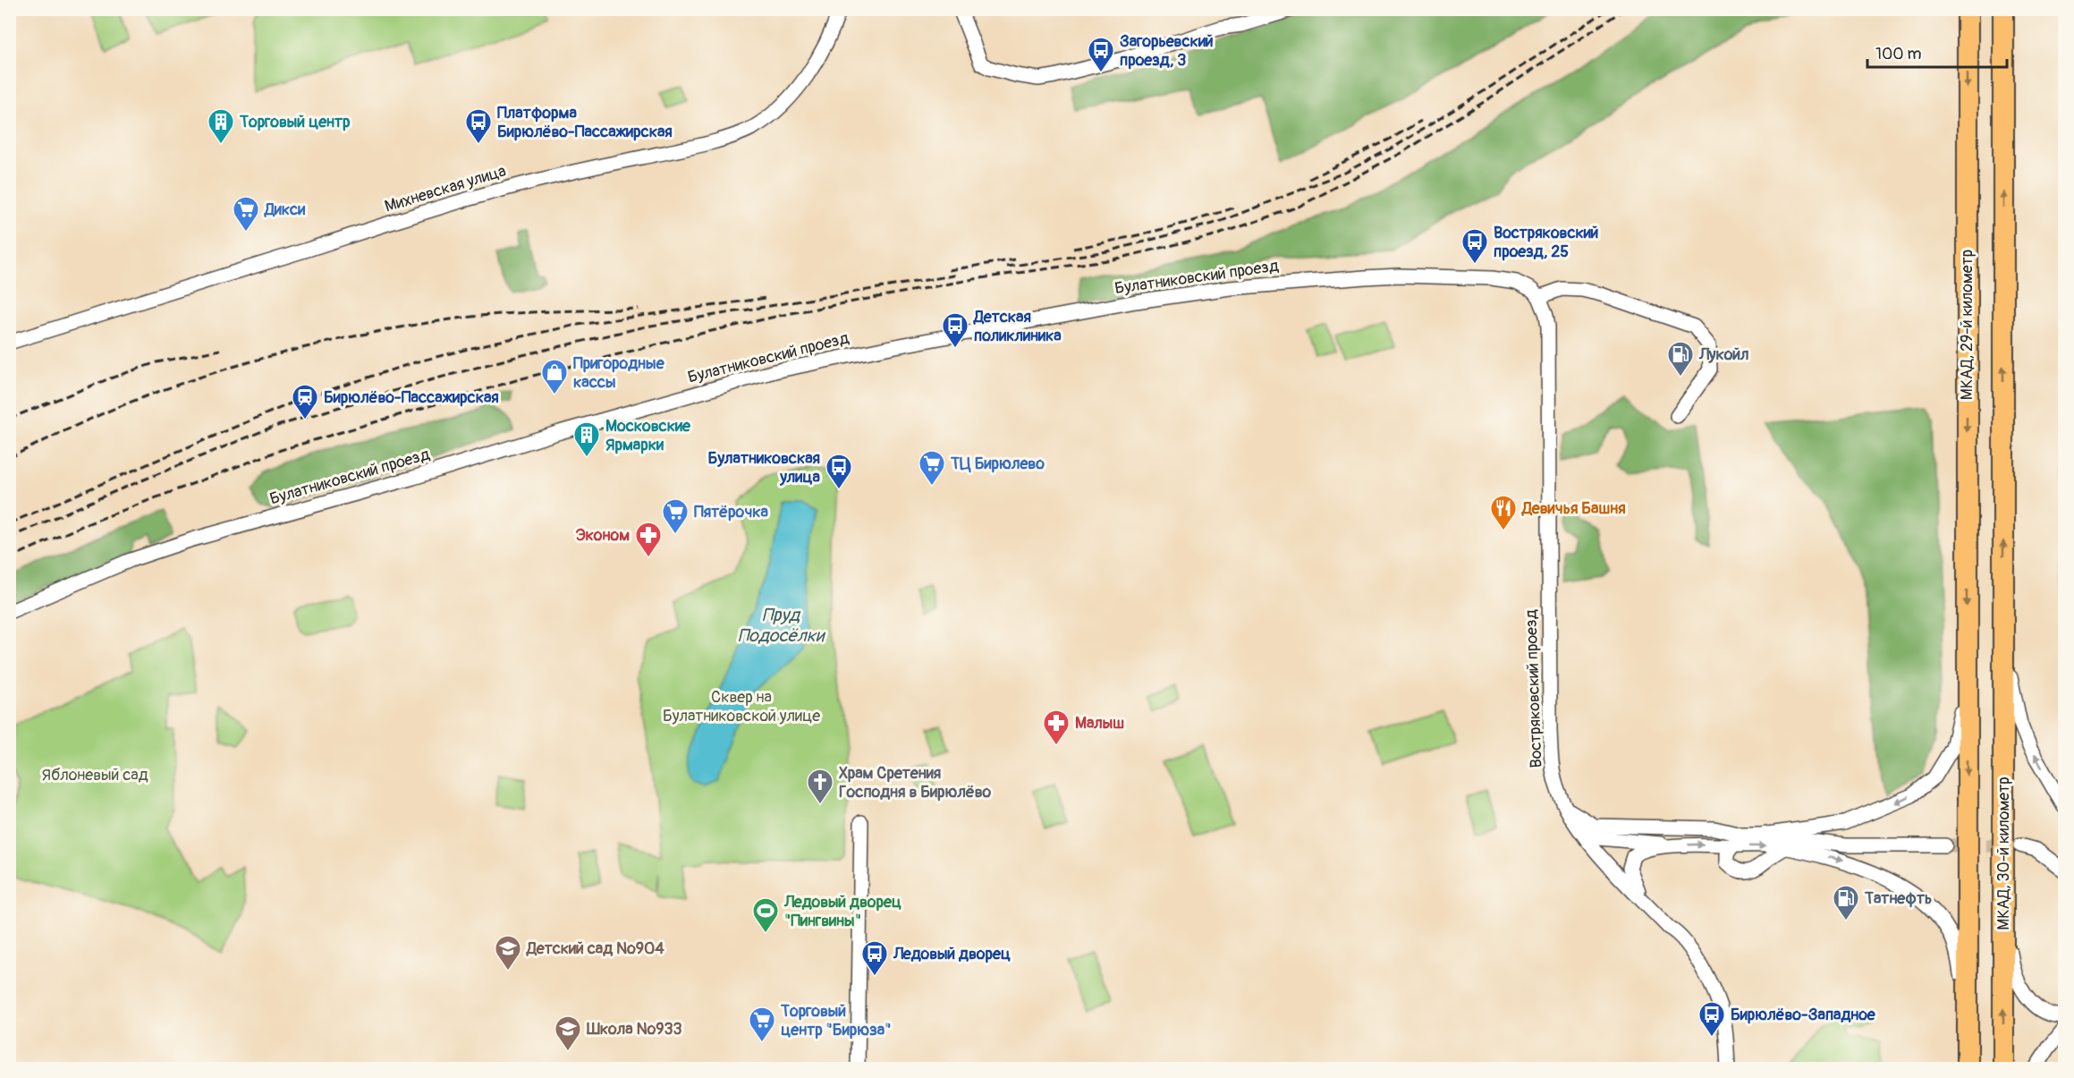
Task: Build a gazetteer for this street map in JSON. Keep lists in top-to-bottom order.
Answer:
{
  "streets": {
    "highway": ["МКАД, 29-й километр", "МКАД, 30-й километр"],
    "street": ["Михневская улица", "Булатниковский проезд", "Востряковский проезд"]
  },
  "crossings": [
    ["Булатниковский проезд", "Востряковский проезд"]
  ],
  "water": ["Пруд Подосёлки"],
  "parks": ["Сквер на Булатниковской улице", "Яблоневый сад"],
  "places": {
    "bus stop": [
      "Загорьевский проезд, 3",
      "Платформа Бирюлёво-Пассажирская",
      "Востряковский проезд, 25",
      "Детская поликлиника",
      "Булатниковская улица",
      "Ледовый дворец",
      "Бирюлёво-Западное"
    ],
    "building": ["Торговый центр", "Московские Ярмарки"],
    "supermarket": [
      "Дикси",
      "ТЦ Бирюлево",
      "Пятёрочка",
      "Торговый центр \"Бирюза\""
    ],
    "fuel station": ["Лукойл", "Татнефть"],
    "shop": ["Пригородные кассы"],
    "station": ["Бирюлёво-Пассажирская"],
    "restaurant": ["Девичья Башня"],
    "pharmacy": ["Эконом", "Малыш"],
    "church": ["Храм Сретения Господня в Бирюлёво"],
    "sports": ["Ледовый дворец \"Пингвины\""],
    "school or university": ["Детский сад №904", "Школа №933"]
  },
  "scale_bar": "100 m"
}
